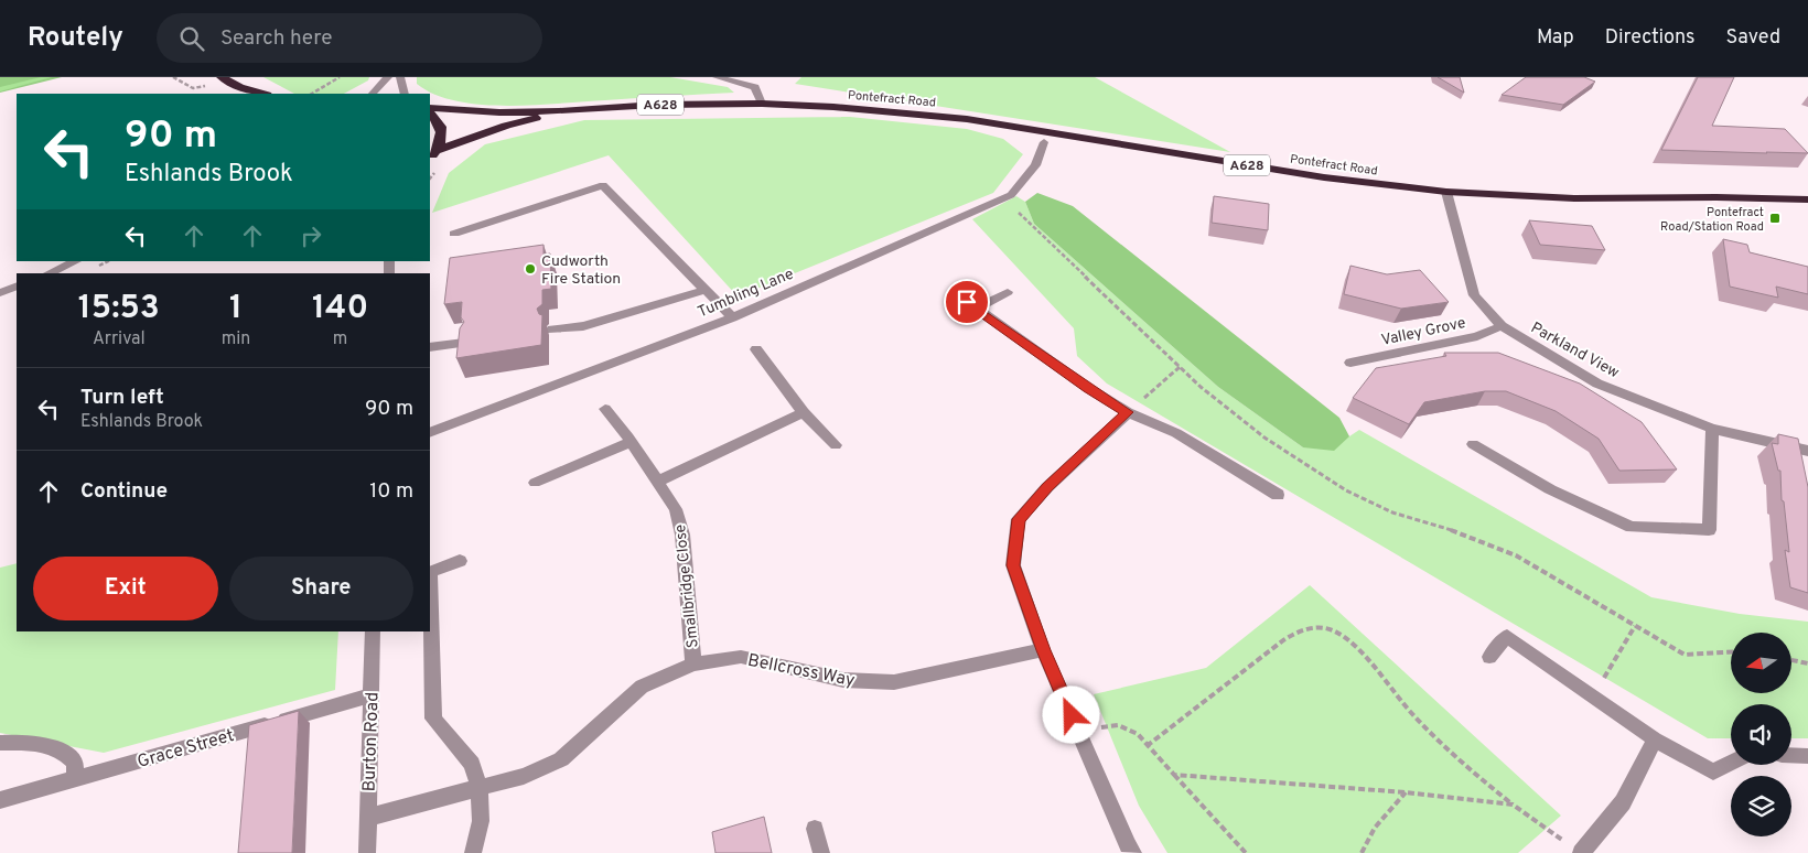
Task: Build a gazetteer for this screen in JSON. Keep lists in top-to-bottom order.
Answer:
{
  "streets": {
    "highway": ["Pontefract Road", "A628"],
    "street": [
      "Tumbling Lane",
      "Valley Grove",
      "Parkland View",
      "Smallbridge Close",
      "Bellcross Way",
      "Burton Road",
      "Grace Street"
    ]
  },
  "crossings": [
    ["Pontefract Road", "Parkland View"],
    ["Valley Grove", "Parkland View"],
    ["Smallbridge Close", "Bellcross Way"],
    ["Bellcross Way", "Burton Road"],
    ["Burton Road", "Grace Street"]
  ],
  "places": {
    "transit": ["Pontefract Road/Station Road"],
    "other": ["Cudworth Fire Station"]
  },
  "north": "left",
  "page": {
    "header": "Routely",
    "search": "Search here",
    "nav": ["Map", "Directions", "Saved"],
    "turn": ["90 m", "Eshlands Brook"],
    "eta": [
      "15:53",
      "Arrival",
      "1",
      "min",
      "140",
      "m"
    ],
    "list": [
      {
        "name": "Turn left",
        "note": "Eshlands Brook",
        "value": "90 m"
      },
      {
        "name": "Continue",
        "value": "10 m"
      }
    ],
    "buttons": ["Exit", "Share"]
  }
}
